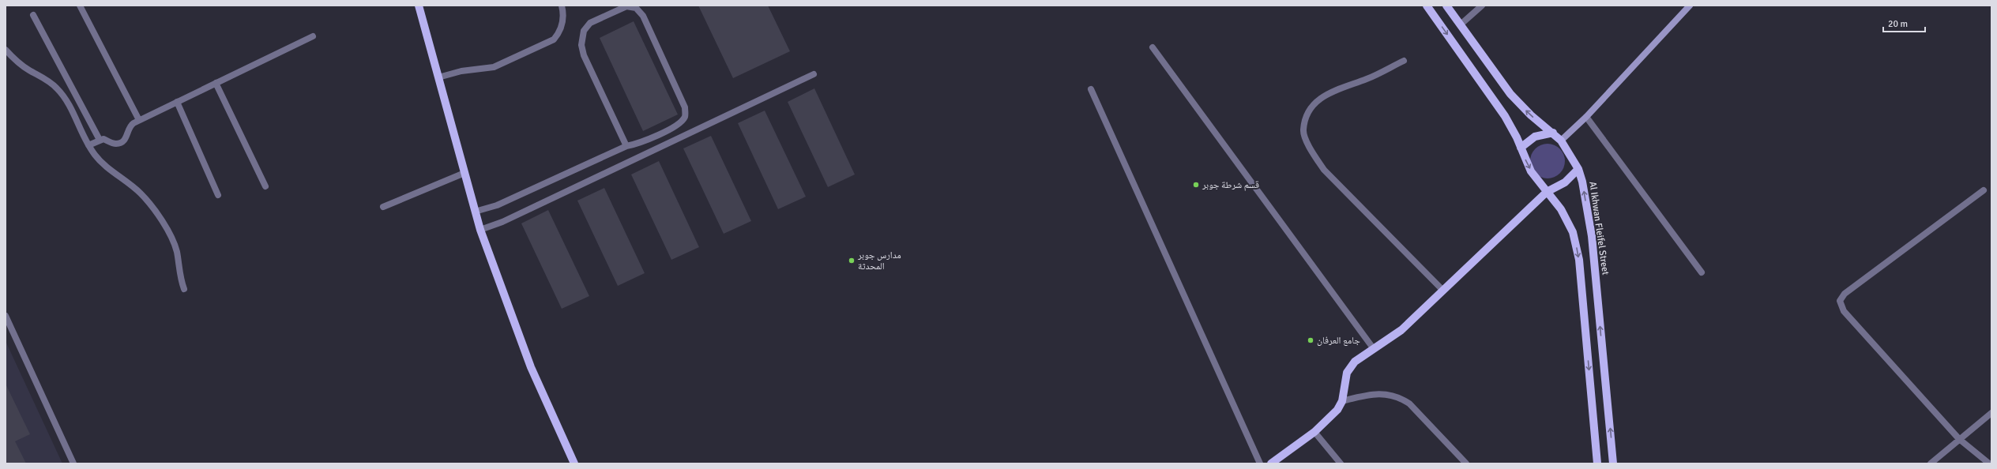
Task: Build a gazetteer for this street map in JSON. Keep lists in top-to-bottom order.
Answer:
{
  "streets": {
    "main road": ["Al Ikhwan Fleifel Street"]
  },
  "places": ["قسم شرطة جوبر", "مدارس جوبر المحدثة", "جامع العرفان"],
  "scale_bar": "20 m"
}
